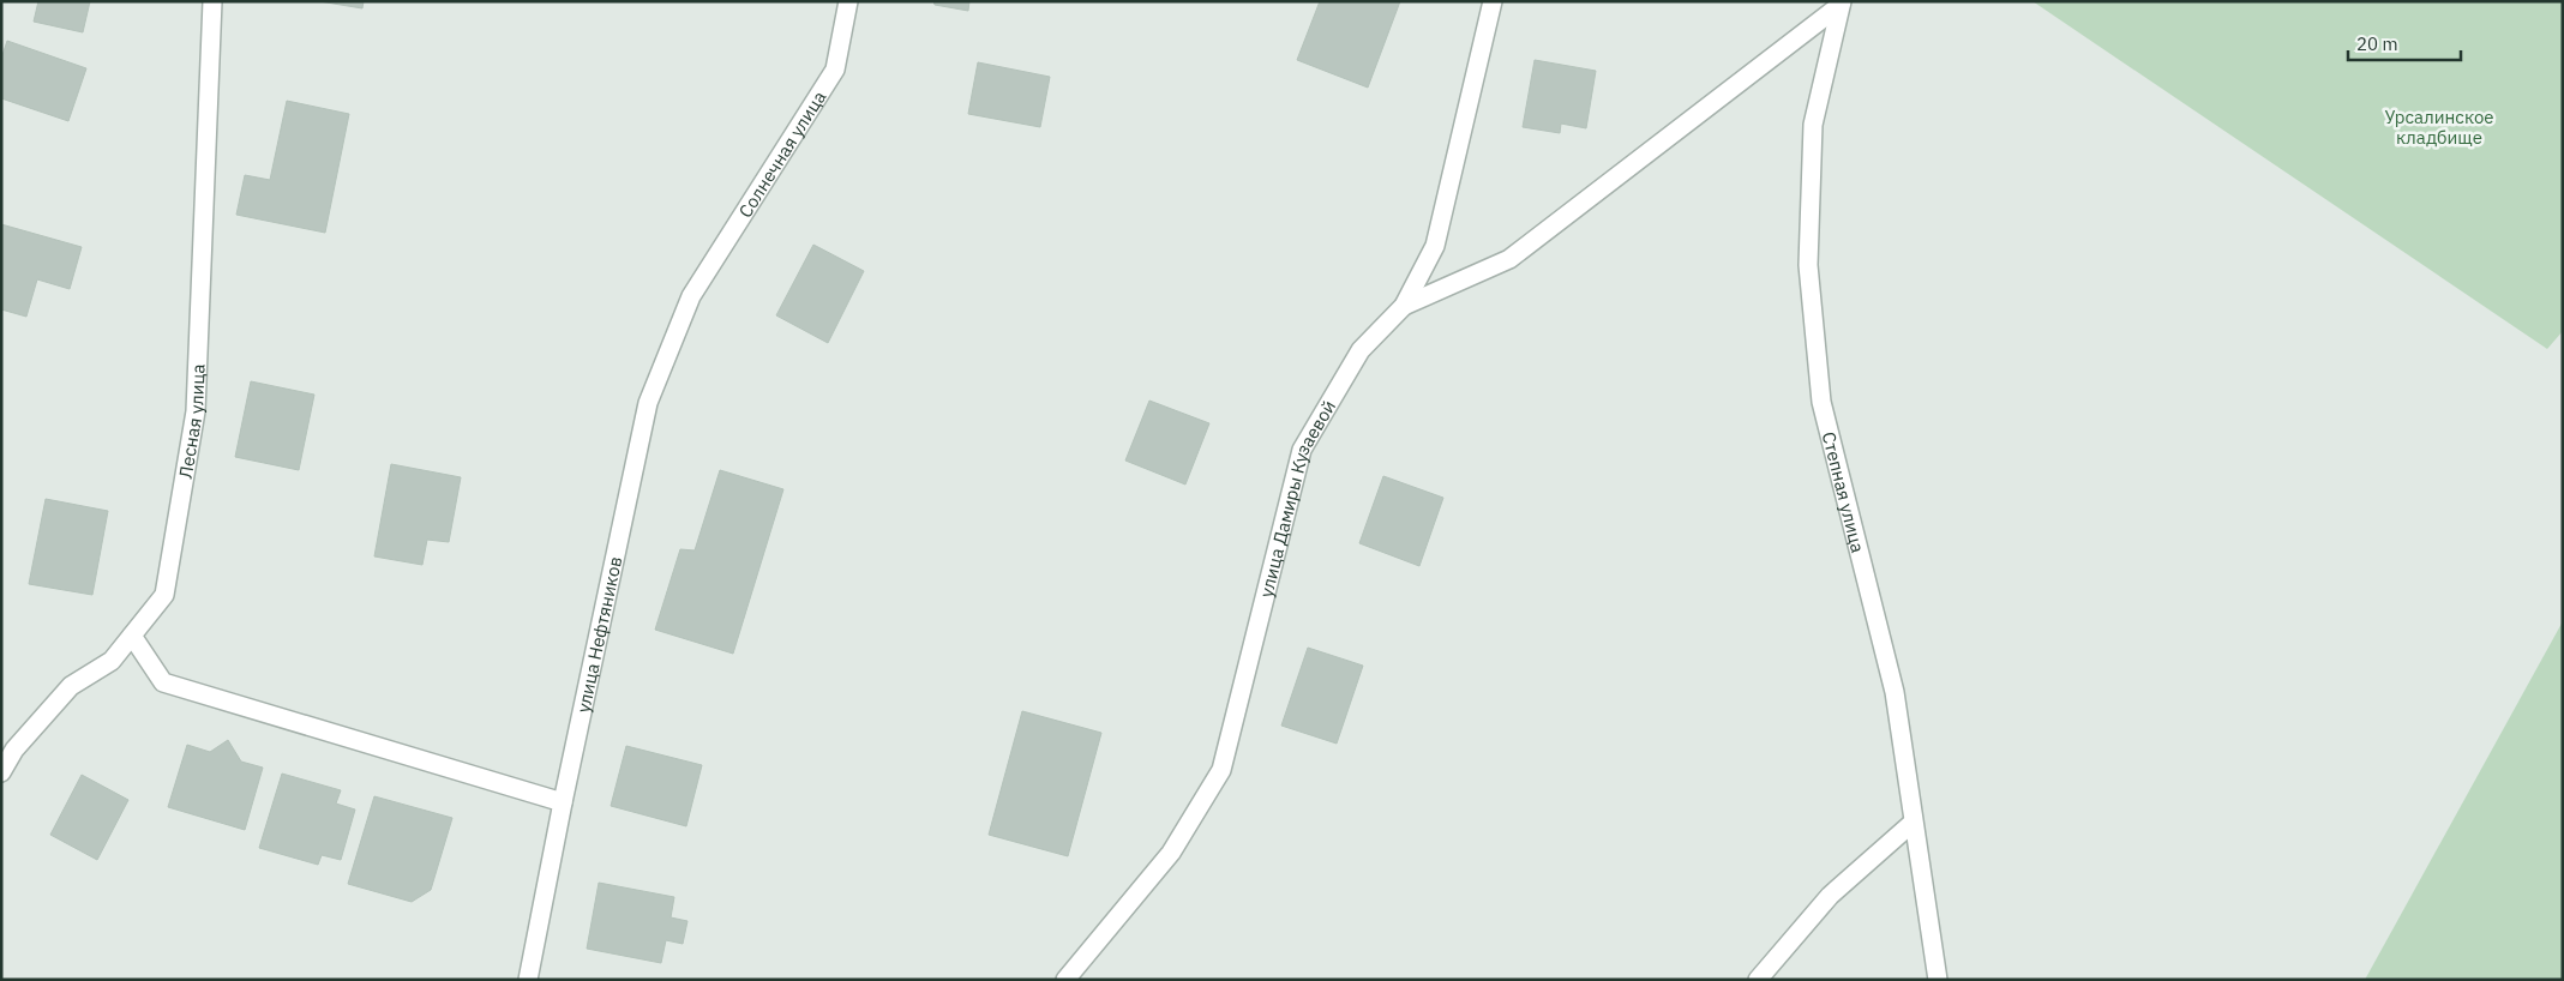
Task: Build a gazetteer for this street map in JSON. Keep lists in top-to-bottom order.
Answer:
{
  "streets": {
    "street": [
      "Солнечная улица",
      "Лесная улица",
      "Степная улица",
      "улица Дамиры Кузаевой",
      "улица Нефтяников"
    ]
  },
  "crossings": [
    ["Солнечная улица", "улица Нефтяников"]
  ],
  "parks": ["Урсалинское кладбище"],
  "scale_bar": "20 m"
}
